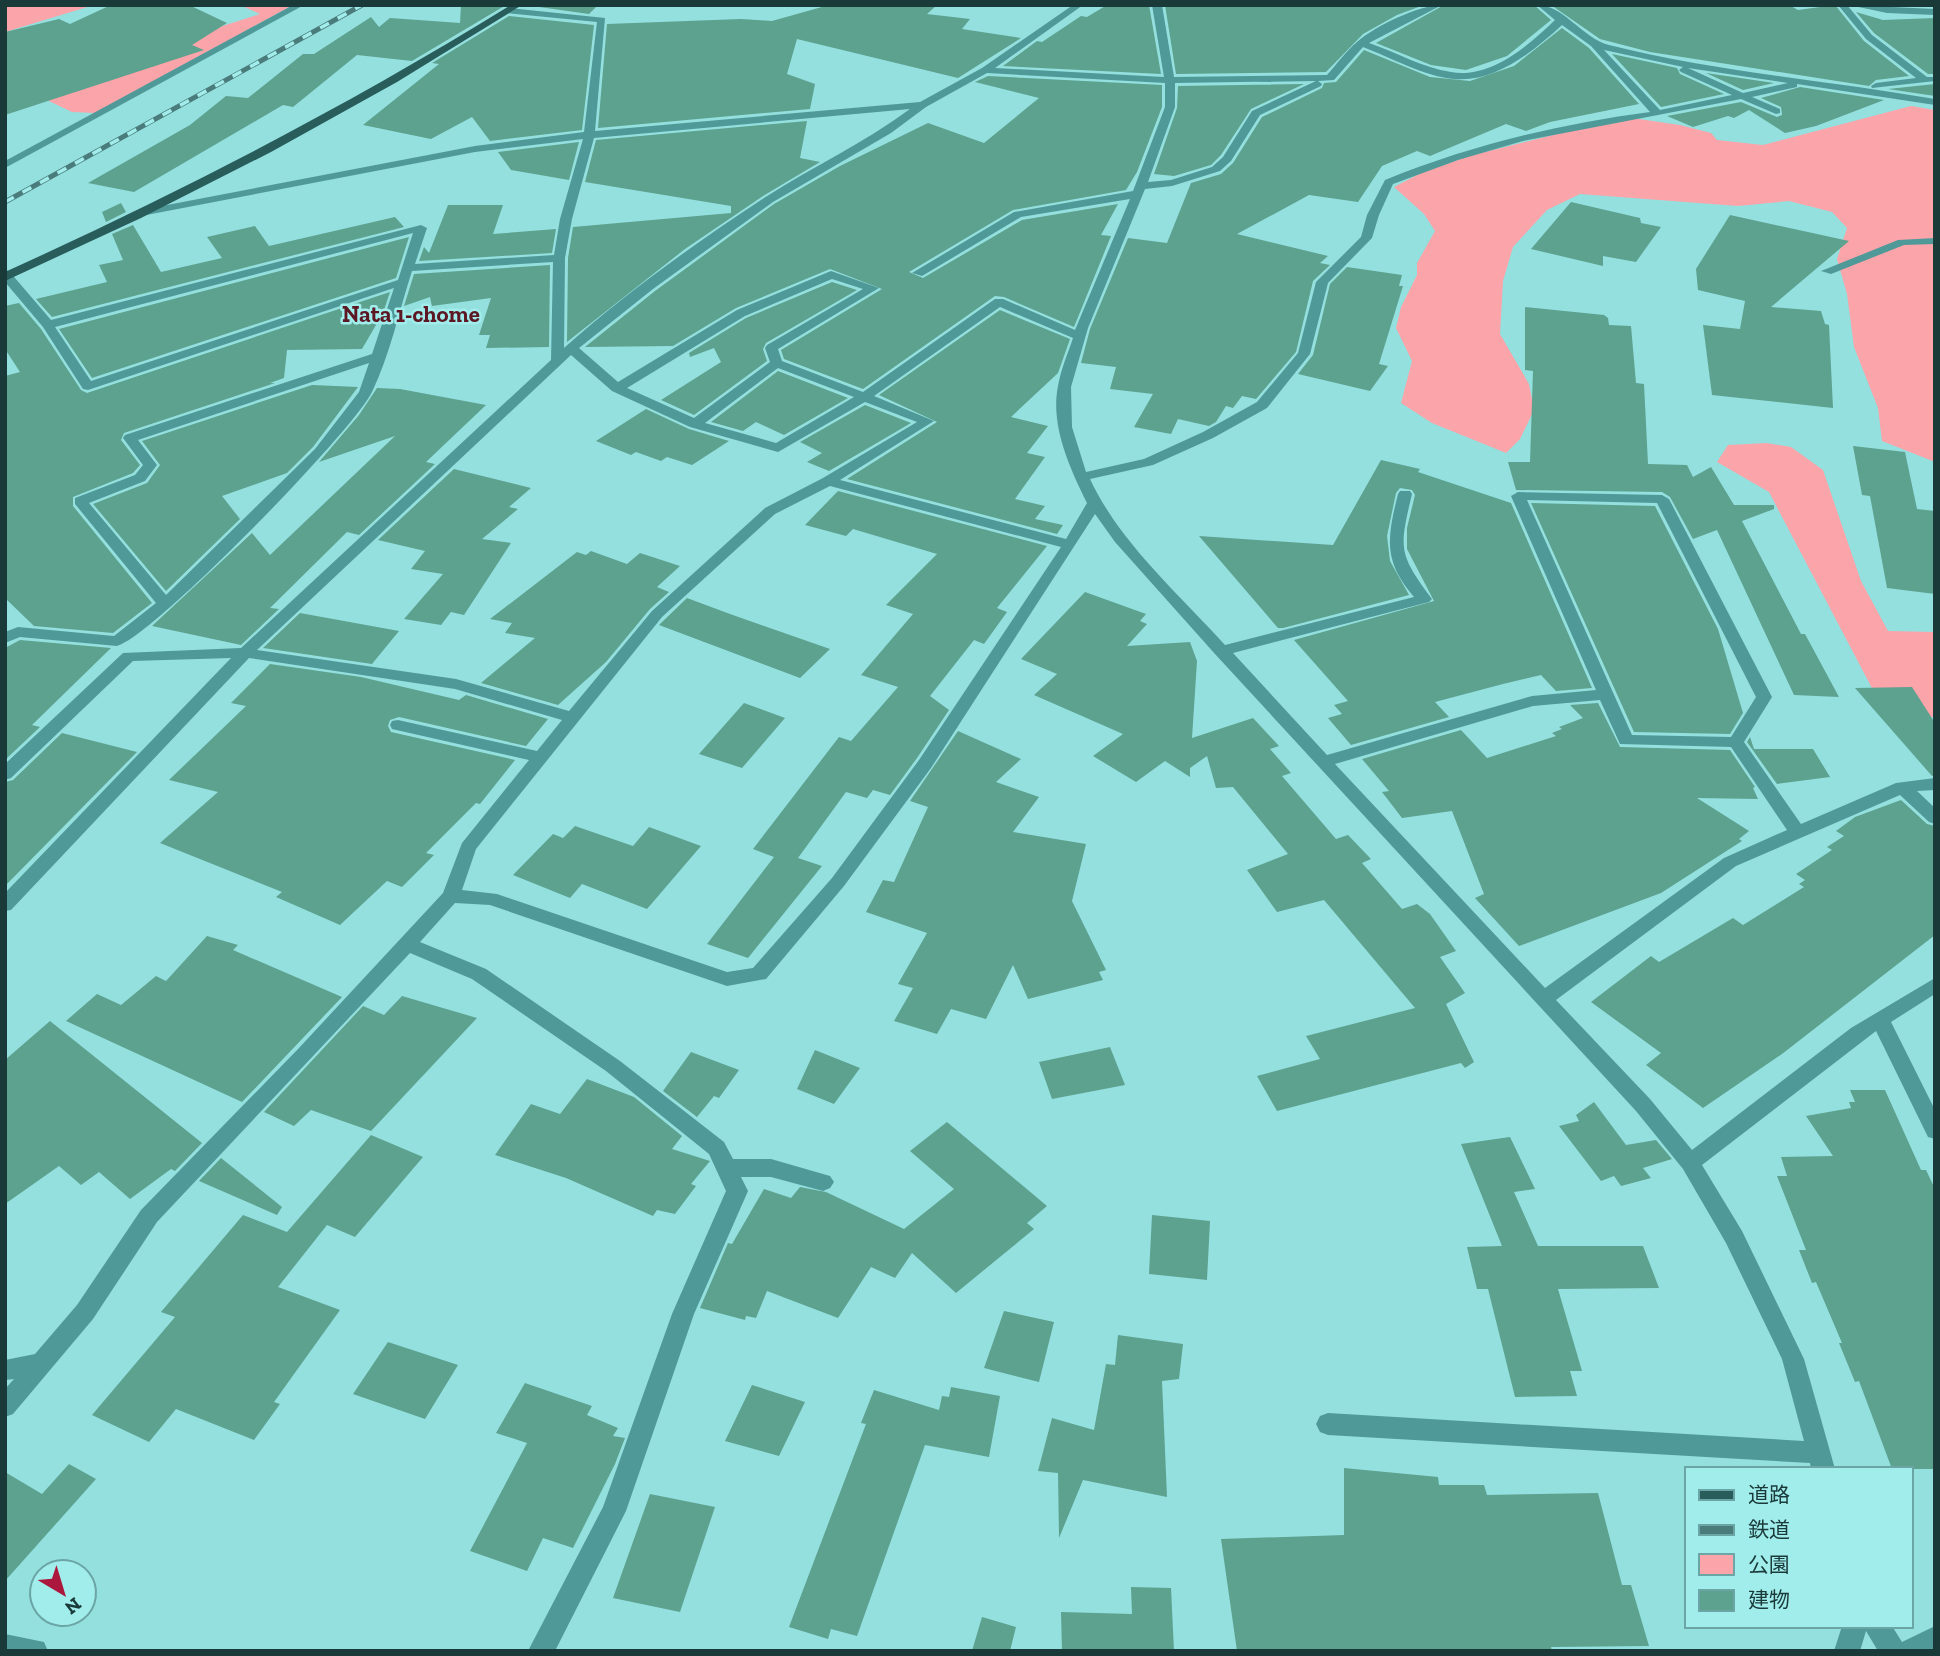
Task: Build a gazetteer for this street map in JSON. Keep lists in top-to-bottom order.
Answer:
{
  "districts": ["Nata 1-chome"],
  "legend": [
    "道路",
    "鉄道",
    "公園",
    "建物"
  ],
  "north": "bottom right"
}
